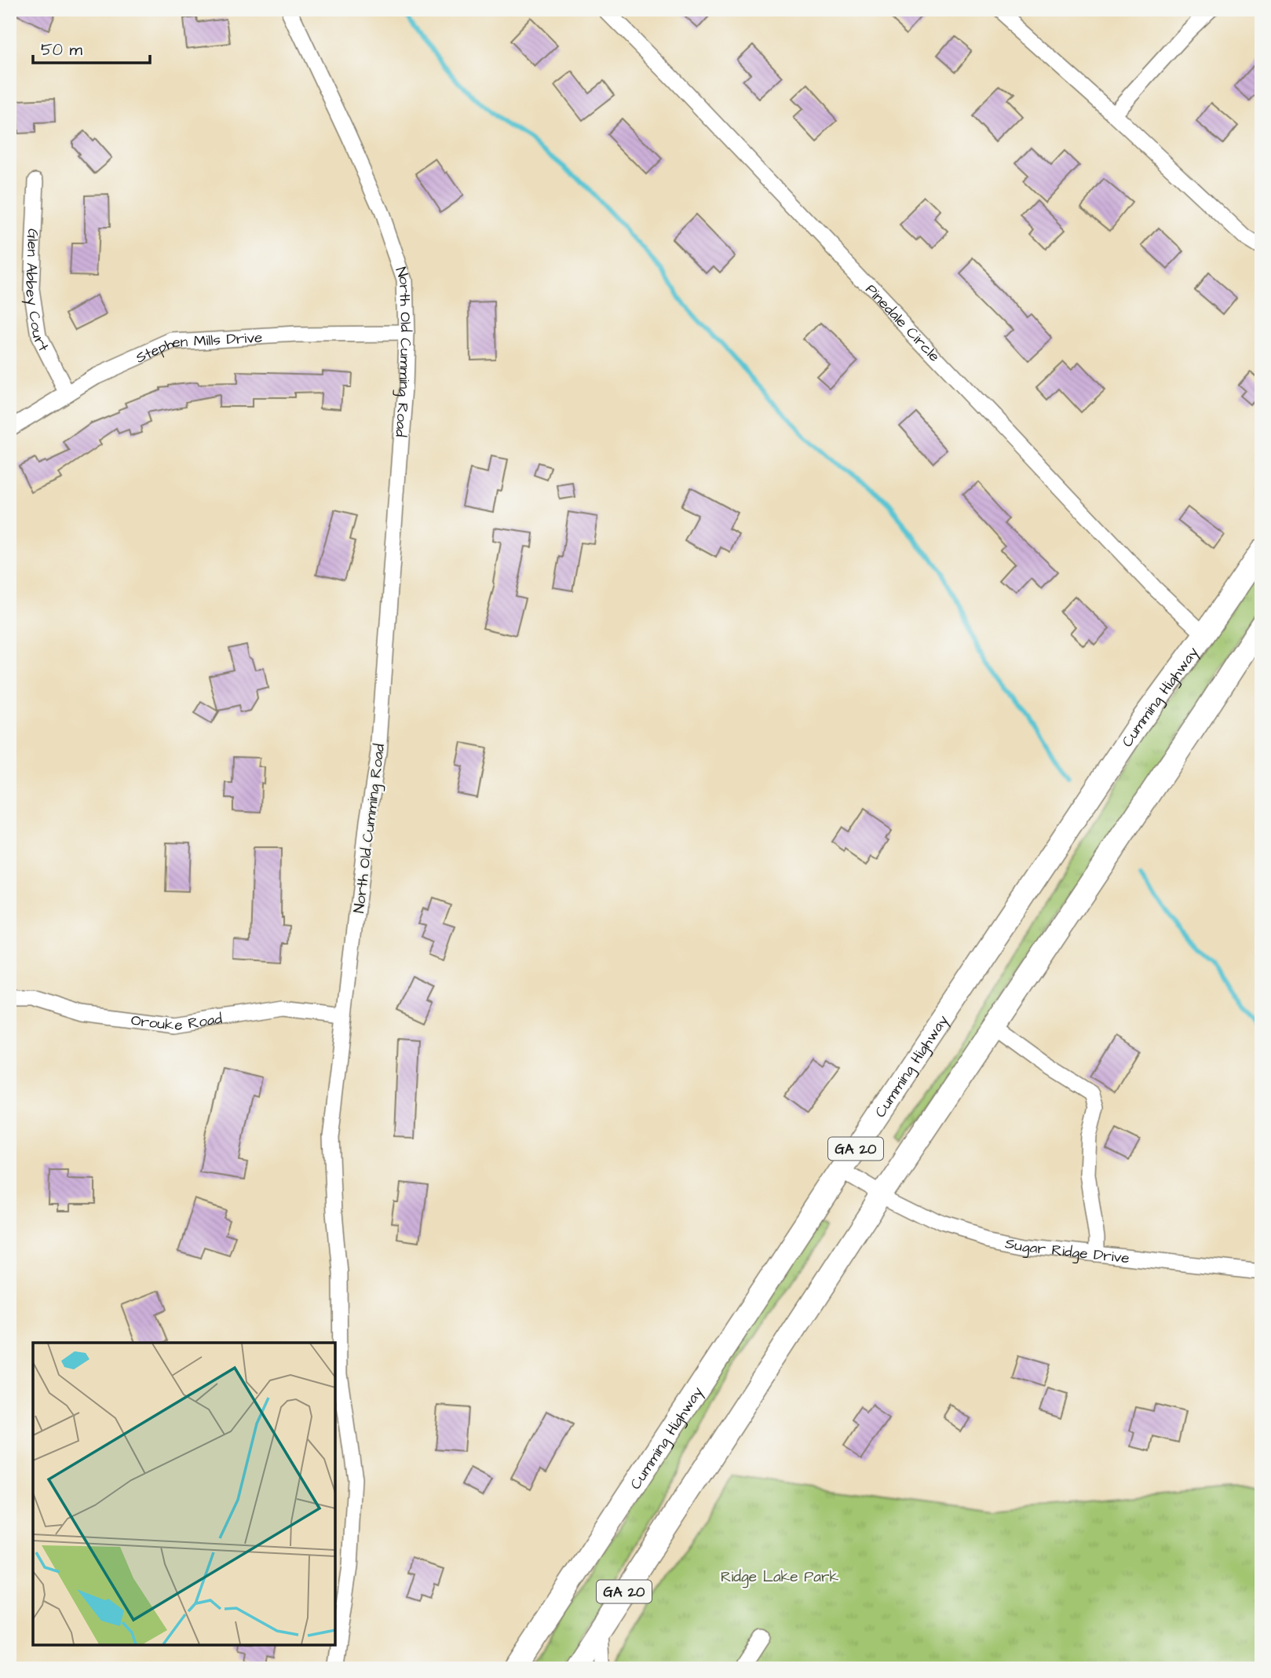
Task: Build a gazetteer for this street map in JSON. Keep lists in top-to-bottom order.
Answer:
{
  "streets": {
    "highway": ["Cumming Highway", "GA 20"],
    "street": [
      "Glen Abbey Court",
      "Pinedale Circle",
      "Stephen Mills Drive",
      "North Old Cumming Road",
      "Orouke Road",
      "Sugar Ridge Drive"
    ]
  },
  "crossings": [
    ["Glen Abbey Court", "Stephen Mills Drive"],
    ["Pinedale Circle", "Cumming Highway"],
    ["Stephen Mills Drive", "North Old Cumming Road"],
    ["North Old Cumming Road", "Orouke Road"],
    ["Cumming Highway", "Sugar Ridge Drive"],
    ["GA 20", "Sugar Ridge Drive"]
  ],
  "parks": ["Ridge Lake Park"],
  "scale_bar": "50 m"
}
